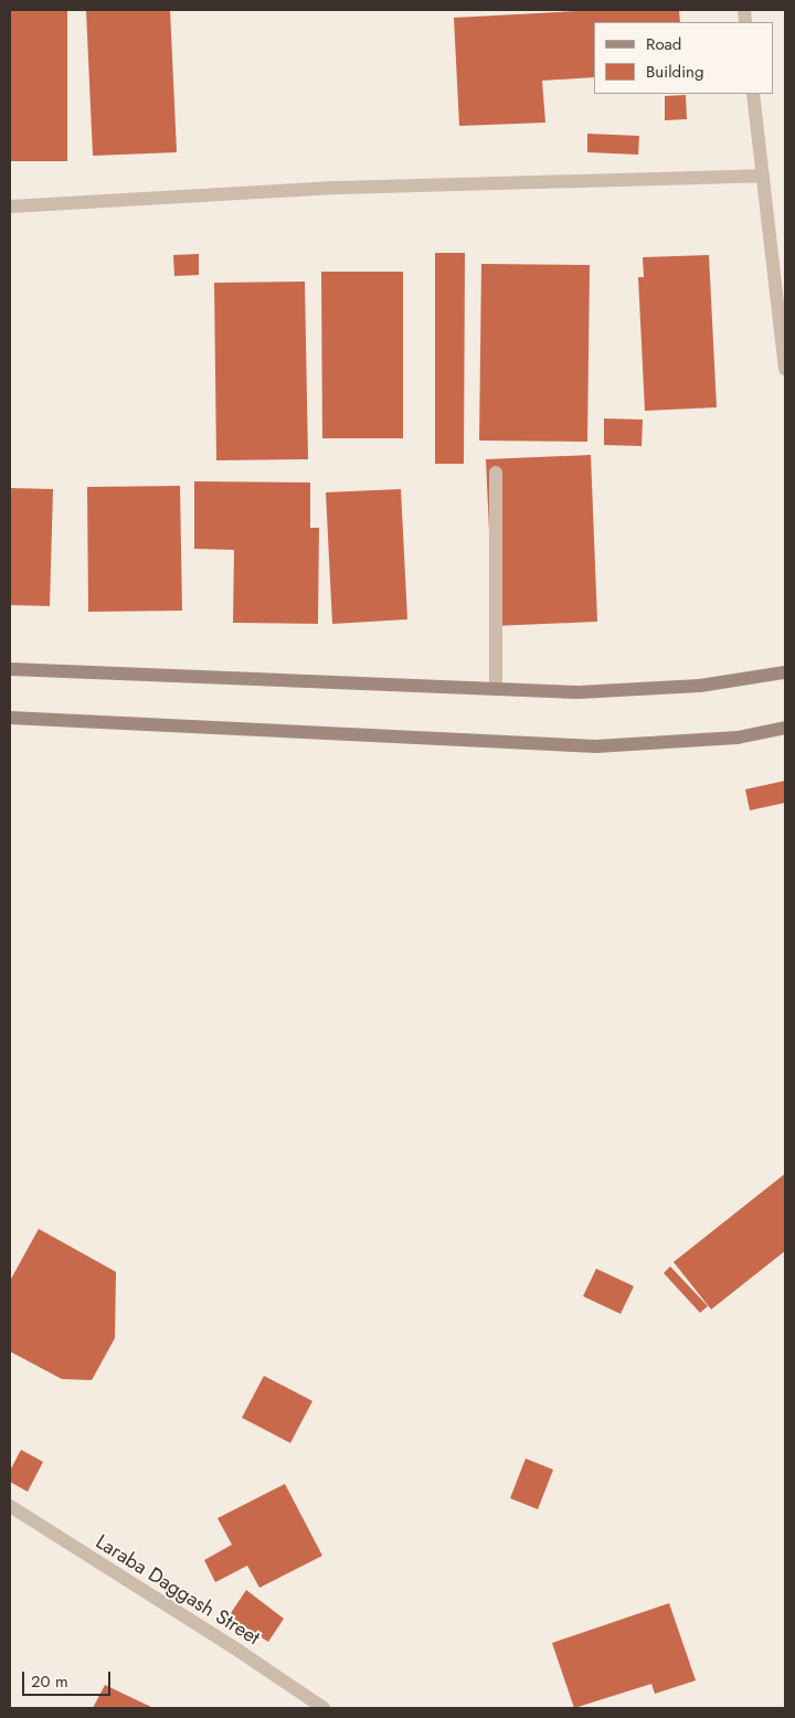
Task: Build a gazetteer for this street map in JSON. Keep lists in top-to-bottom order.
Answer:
{
  "streets": {
    "street": ["Laraba Daggash Street"]
  },
  "legend": ["Road", "Building"],
  "scale_bar": "20 m"
}
